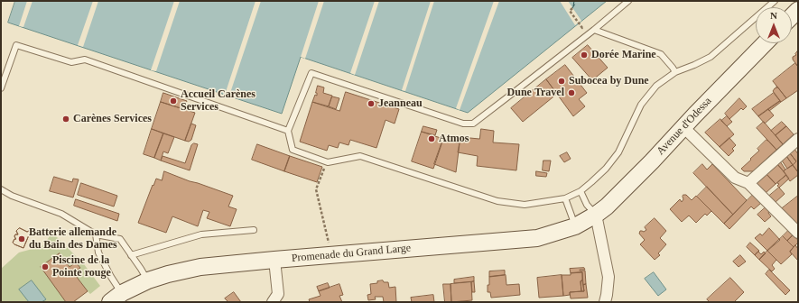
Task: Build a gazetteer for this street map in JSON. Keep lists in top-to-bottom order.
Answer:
{
  "streets": {
    "street": ["Avenue d'Odessa", "Promenade du Grand Large"]
  },
  "crossings": [
    ["Avenue d'Odessa", "Promenade du Grand Large"]
  ],
  "places": [
    "Dorée Marine",
    "Subocea by Dune",
    "Dune Travel",
    "Accueil Carènes Services",
    "Jeanneau",
    "Carènes Services",
    "Atmos",
    "Batterie allemande du Bain des Dames",
    "Piscine de la Pointe rouge"
  ],
  "north": "top"
}
